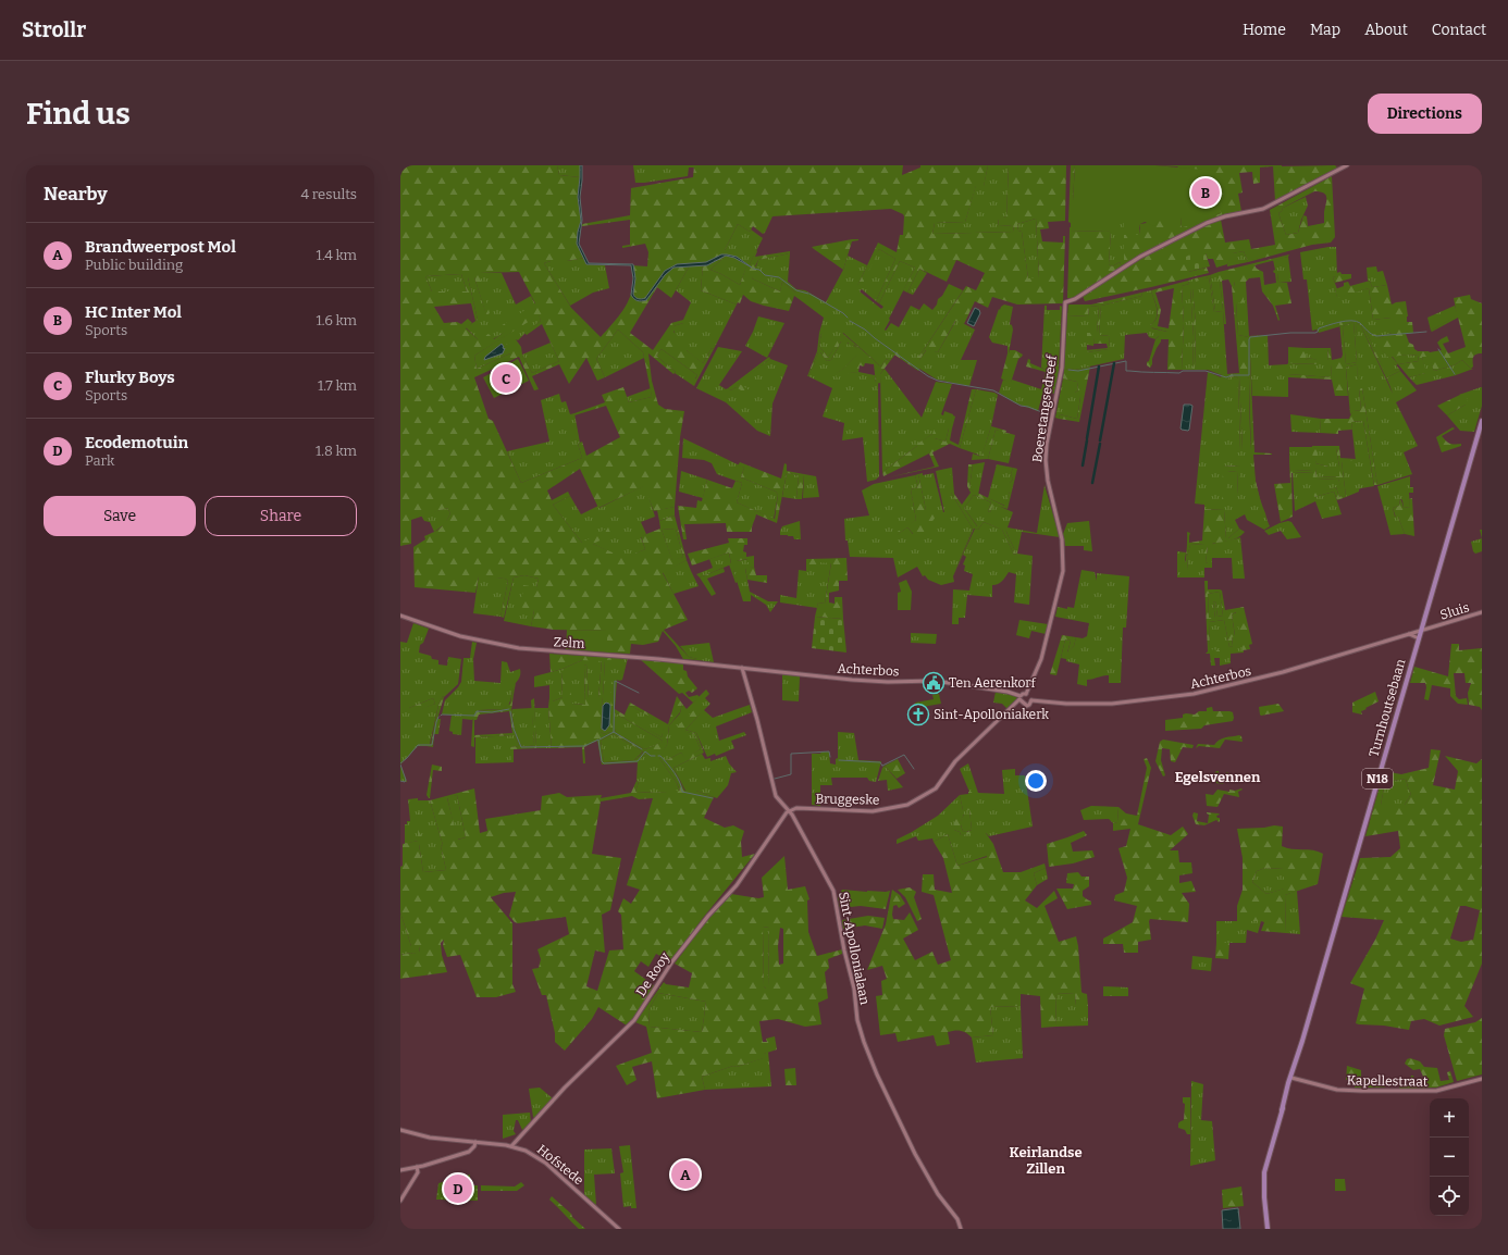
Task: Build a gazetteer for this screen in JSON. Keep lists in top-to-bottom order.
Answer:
{
  "streets": {
    "main road": ["Turnhoutsebaan", "N18"],
    "street": [
      "Boeretangsedreef",
      "Sluis",
      "Zelm",
      "Achterbos",
      "Bruggeske",
      "Sint-Apollonialaan",
      "De Rooy",
      "Kapellestraat",
      "Hofstede"
    ]
  },
  "crossings": [
    ["Sluis", "Achterbos"],
    ["Sluis", "Turnhoutsebaan"],
    ["Zelm", "Achterbos"],
    ["Zelm", "Sint-Apollonialaan"],
    ["Achterbos", "Turnhoutsebaan"],
    ["Achterbos", "Bruggeske"],
    ["Achterbos", "Sint-Apollonialaan"],
    ["Turnhoutsebaan", "Kapellestraat"],
    ["Bruggeske", "Sint-Apollonialaan"],
    ["Bruggeske", "De Rooy"],
    ["Sint-Apollonialaan", "De Rooy"],
    ["De Rooy", "Hofstede"]
  ],
  "districts": ["Egelsvennen", "Keirlandse Zillen"],
  "places": {
    "public building": ["Ten Aerenkorf"],
    "church": ["Sint-Apolloniakerk"]
  },
  "page": {
    "header": "Strollr",
    "nav": [
      "Home",
      "Map",
      "About",
      "Contact"
    ],
    "buttons": [
      "Directions",
      ["Save", "Share"]
    ],
    "title": "Find us",
    "heading": ["Nearby", "4 results"],
    "pins": [
      "B",
      "C",
      "A",
      "D"
    ],
    "list": [
      {
        "mark": "A",
        "name": "Brandweerpost Mol",
        "note": "Public building",
        "value": "1.4 km"
      },
      {
        "mark": "B",
        "name": "HC Inter Mol",
        "note": "Sports",
        "value": "1.6 km"
      },
      {
        "mark": "C",
        "name": "Flurky Boys",
        "note": "Sports",
        "value": "1.7 km"
      },
      {
        "mark": "D",
        "name": "Ecodemotuin",
        "note": "Park",
        "value": "1.8 km"
      }
    ],
    "map_buttons": ["+", "−"]
  }
}
